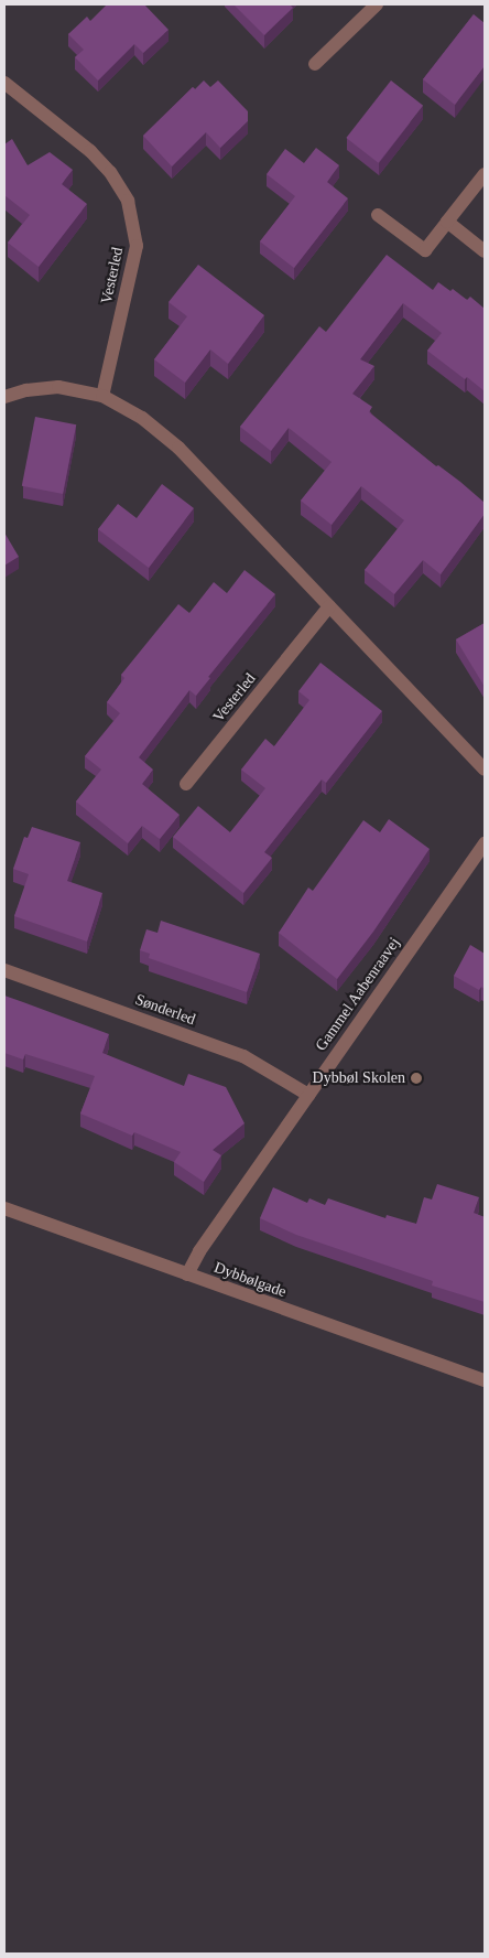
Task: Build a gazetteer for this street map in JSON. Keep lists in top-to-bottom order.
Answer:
{
  "streets": {
    "street": [
      "Vesterled",
      "Gammel Aabenraavej",
      "Sønderled",
      "Dybbølgade"
    ]
  },
  "crossings": [
    ["Gammel Aabenraavej", "Sønderled"],
    ["Gammel Aabenraavej", "Dybbølgade"]
  ],
  "places": ["Dybbøl Skolen"]
}
